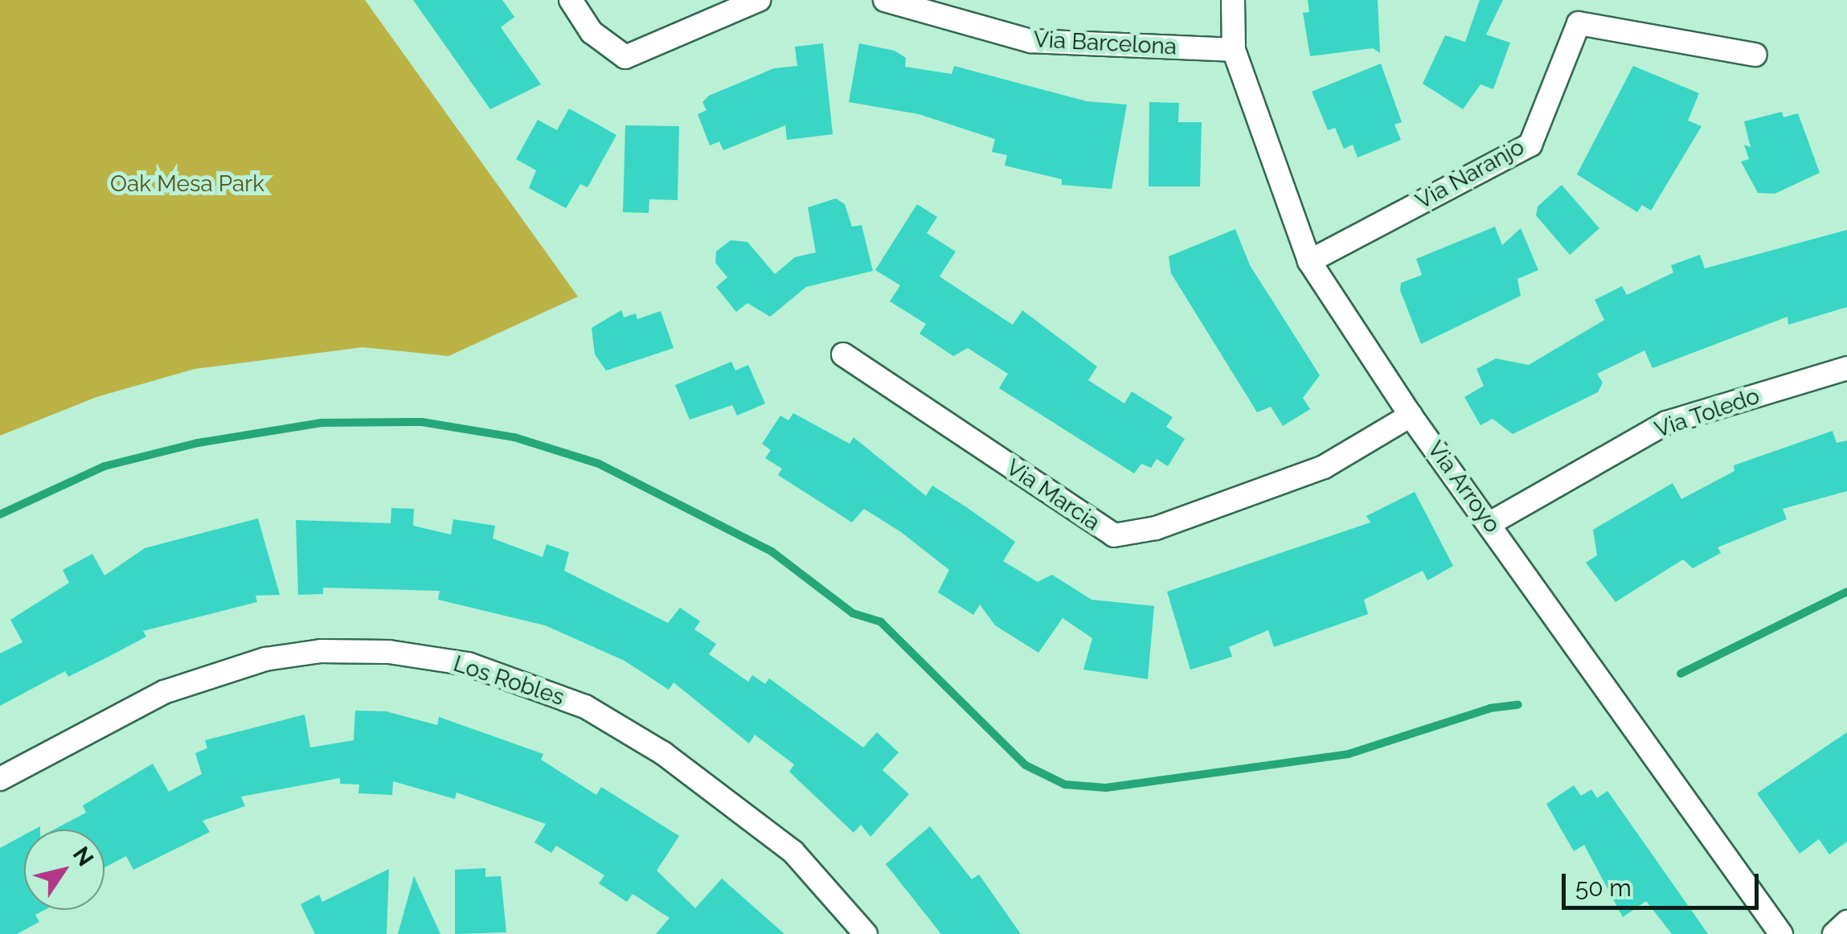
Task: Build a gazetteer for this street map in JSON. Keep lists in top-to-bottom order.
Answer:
{
  "streets": {
    "street": [
      "Via Barcelona",
      "Via Naranjo",
      "Via Toledo",
      "Via Arroyo",
      "Via Marcia",
      "Los Robles"
    ]
  },
  "crossings": [
    ["Via Barcelona", "Via Arroyo"],
    ["Via Naranjo", "Via Arroyo"],
    ["Via Toledo", "Via Arroyo"],
    ["Via Arroyo", "Via Marcia"]
  ],
  "parks": ["Oak Mesa Park"],
  "scale_bar": "50 m",
  "north": "top right"
}
